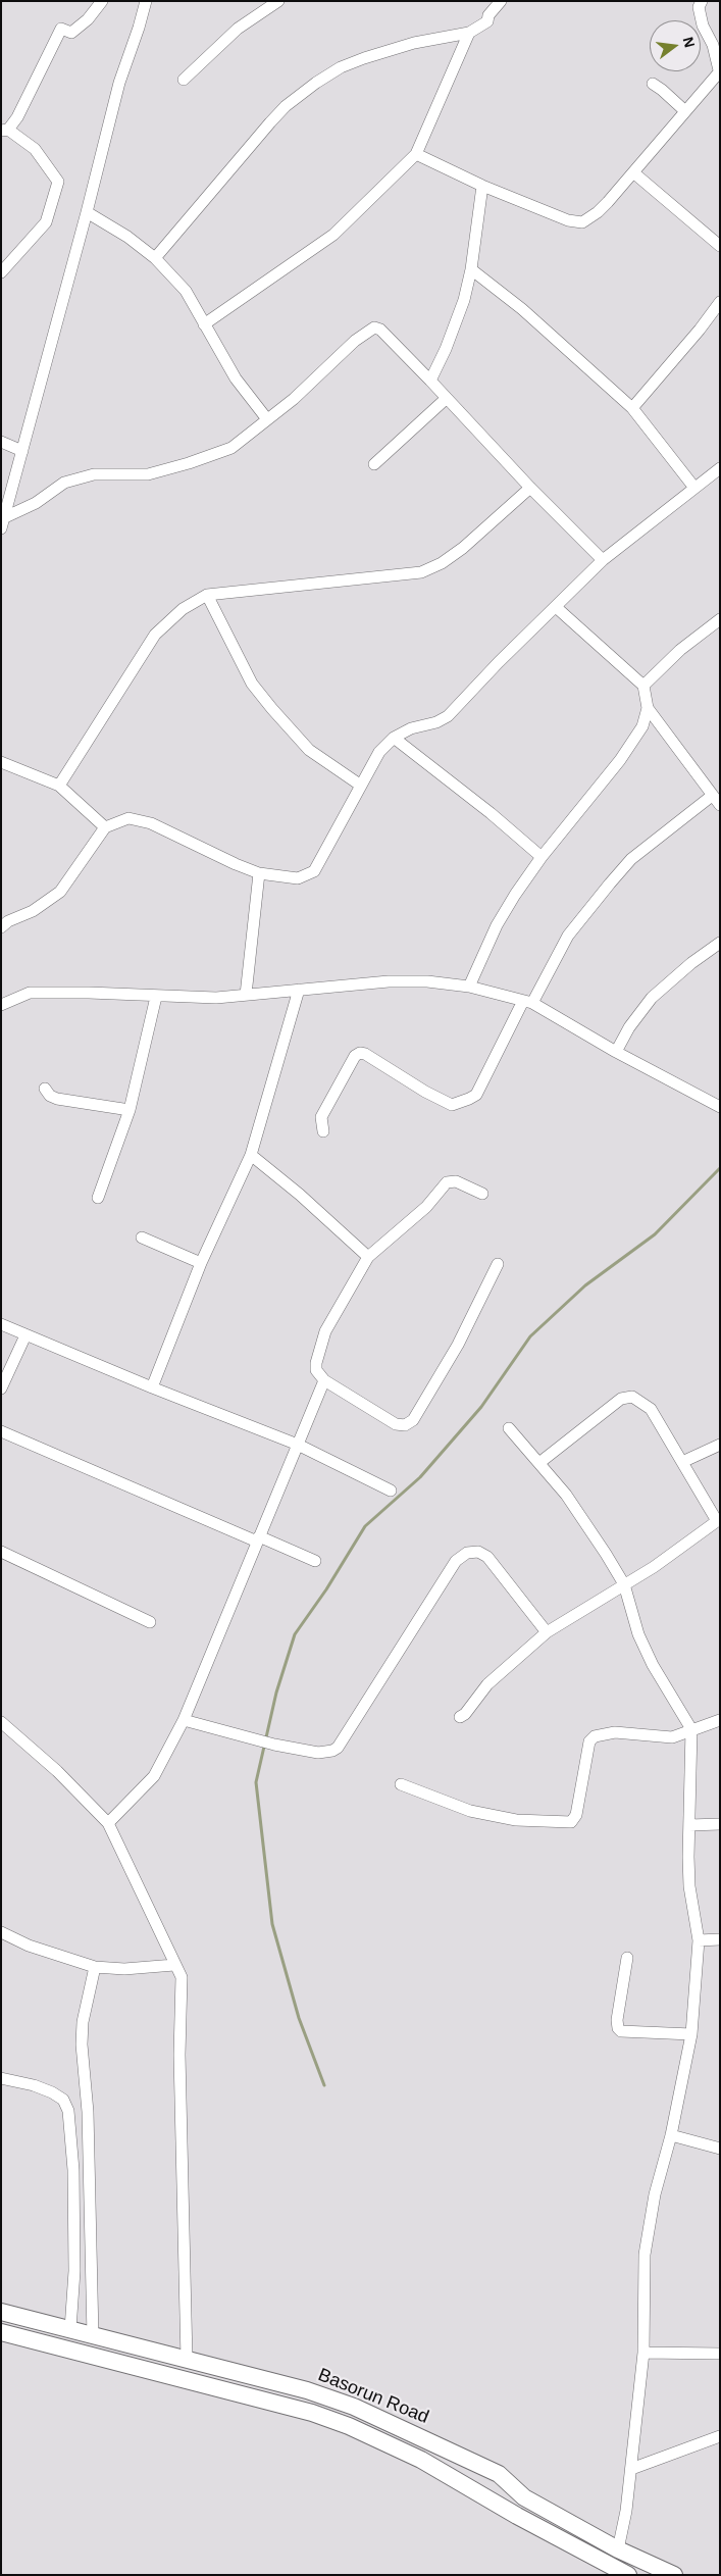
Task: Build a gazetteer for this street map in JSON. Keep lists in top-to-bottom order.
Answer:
{
  "streets": {
    "main road": ["Basorun Road"]
  },
  "north": "right"
}
